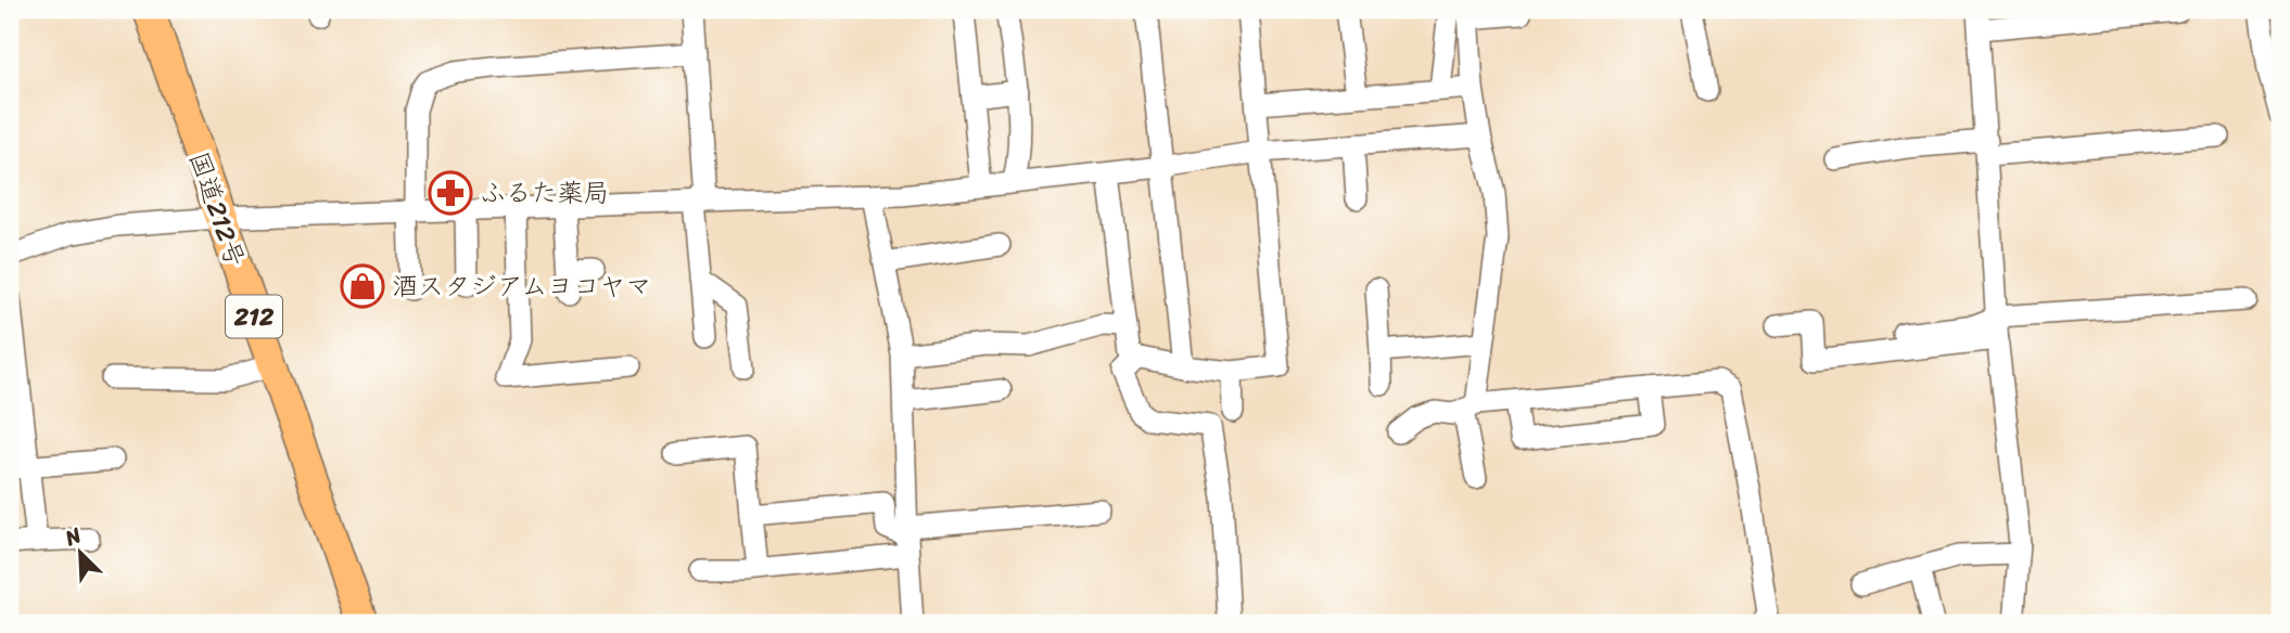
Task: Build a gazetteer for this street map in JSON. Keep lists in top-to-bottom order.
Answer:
{
  "streets": {
    "highway": ["国道212号", "212"]
  },
  "places": {
    "pharmacy": ["ふるた薬局"],
    "shop": ["酒スタジアムヨコヤマ"]
  },
  "north": "top left"
}
